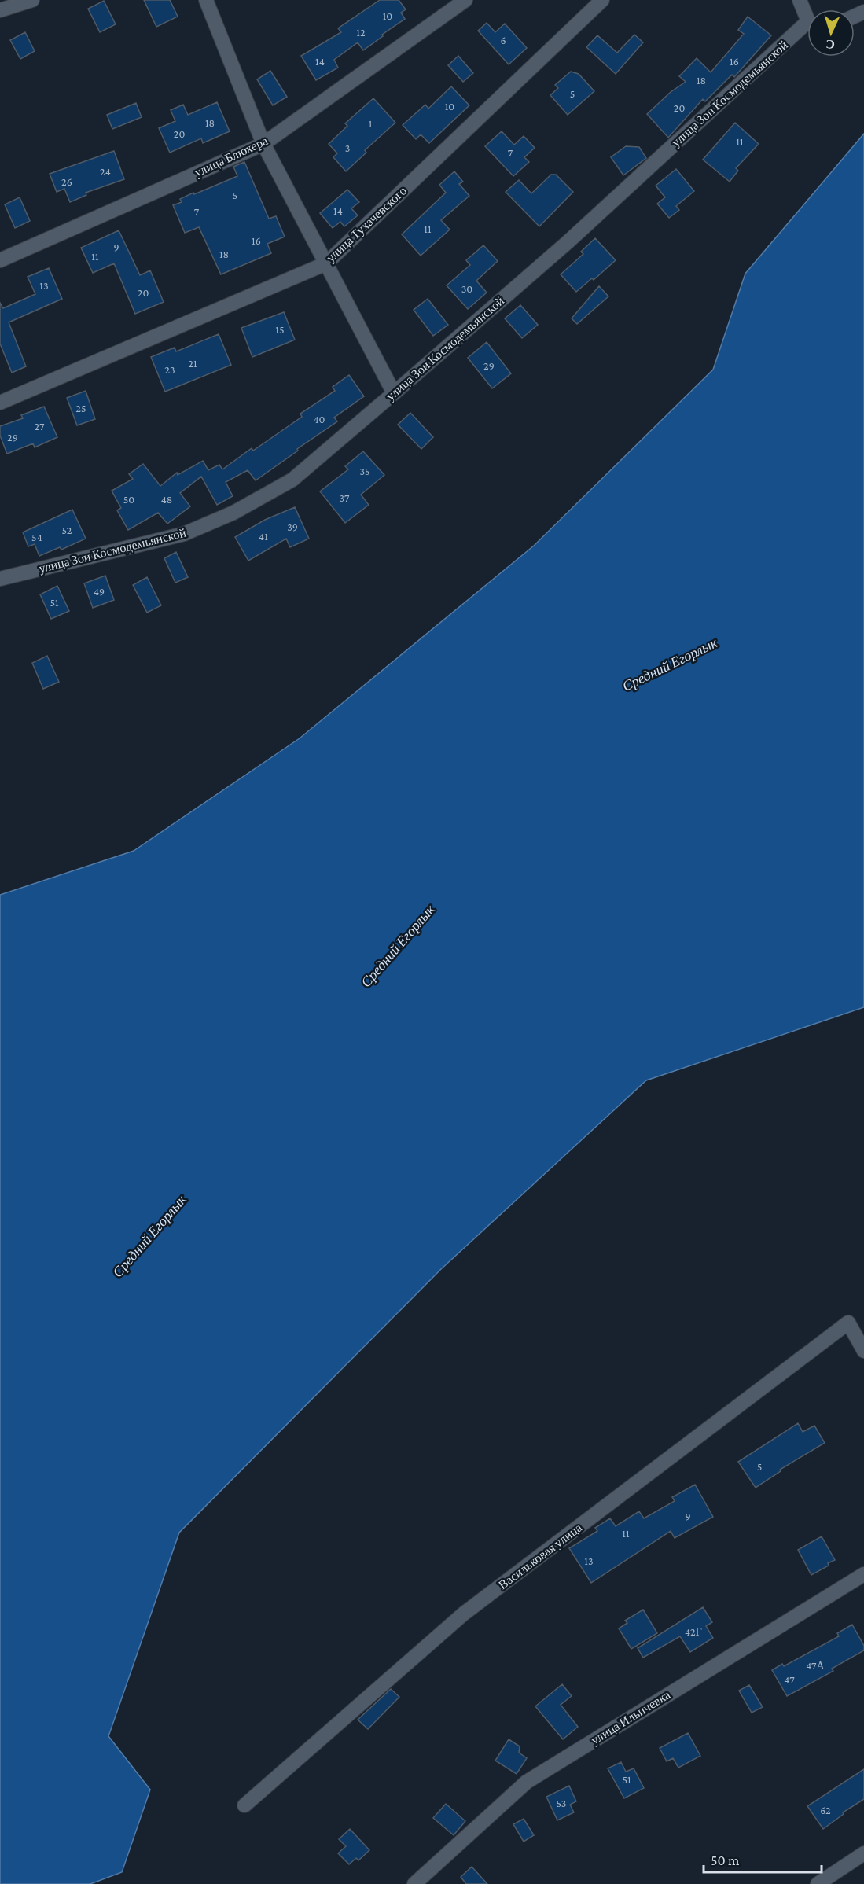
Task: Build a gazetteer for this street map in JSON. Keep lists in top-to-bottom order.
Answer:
{
  "streets": {
    "street": [
      "улица Зои Космодемьянской",
      "улица Блюхера",
      "улица Тухачевского",
      "Васильковая улица",
      "улица Ильичевка"
    ]
  },
  "water": ["Средний Егорлык"],
  "house_numbers": [
    "10",
    "12",
    "6",
    "14",
    "16",
    "18",
    "5",
    "10",
    "20",
    "18",
    "1",
    "20",
    "11",
    "3",
    "7",
    "24",
    "26",
    "5",
    "14",
    "7",
    "11",
    "16",
    "9",
    "18",
    "11",
    "13",
    "30",
    "20",
    "15",
    "21",
    "29",
    "23",
    "25",
    "40",
    "27",
    "29",
    "35",
    "37",
    "50",
    "48",
    "39",
    "52",
    "41",
    "54",
    "49",
    "51",
    "5",
    "9",
    "11",
    "13",
    "42Г",
    "47А",
    "47",
    "51",
    "53",
    "62"
  ],
  "scale_bar": "50 m",
  "north": "bottom"
}
